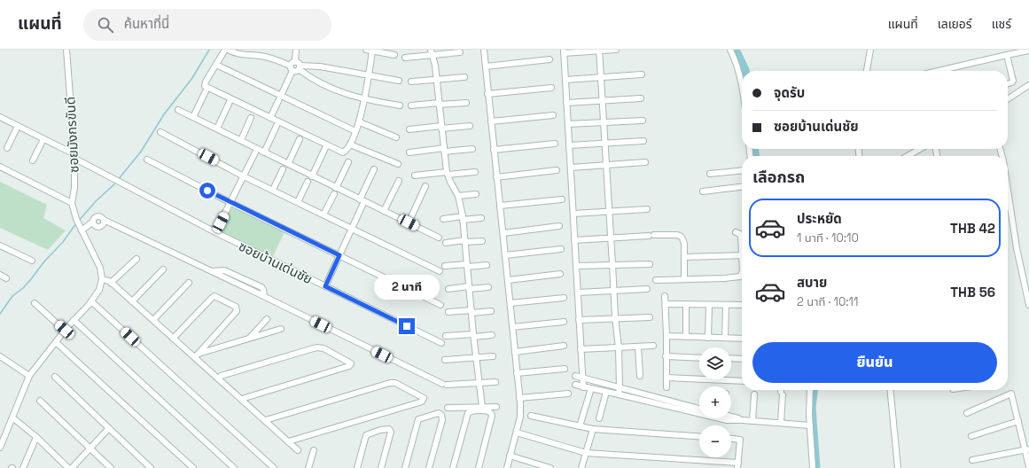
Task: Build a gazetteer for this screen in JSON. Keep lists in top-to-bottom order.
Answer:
{
  "streets": {
    "street": ["ซอยมังกรขันดี", "ซอยบ้านเด่นชัย"]
  },
  "crossings": [
    ["ซอยมังกรขันดี", "ซอยบ้านเด่นชัย"]
  ],
  "page": {
    "header": "แผนที่",
    "search": "ค้นหาที่นี่",
    "nav": ["แผนที่", "เลเยอร์", "แชร์"],
    "banner": ["จุดรับ", "ซอยบ้านเด่นชัย"],
    "heading": "เลือกรถ",
    "list": [
      {
        "name": "ประหยัด",
        "note": "1 นาที · 10:10",
        "value": "THB 42"
      },
      {
        "name": "สบาย",
        "note": "2 นาที · 10:11",
        "value": "THB 56"
      }
    ],
    "bubble": "2 นาที",
    "buttons": "ยืนยัน",
    "map_buttons": ["+", "−"]
  }
}
